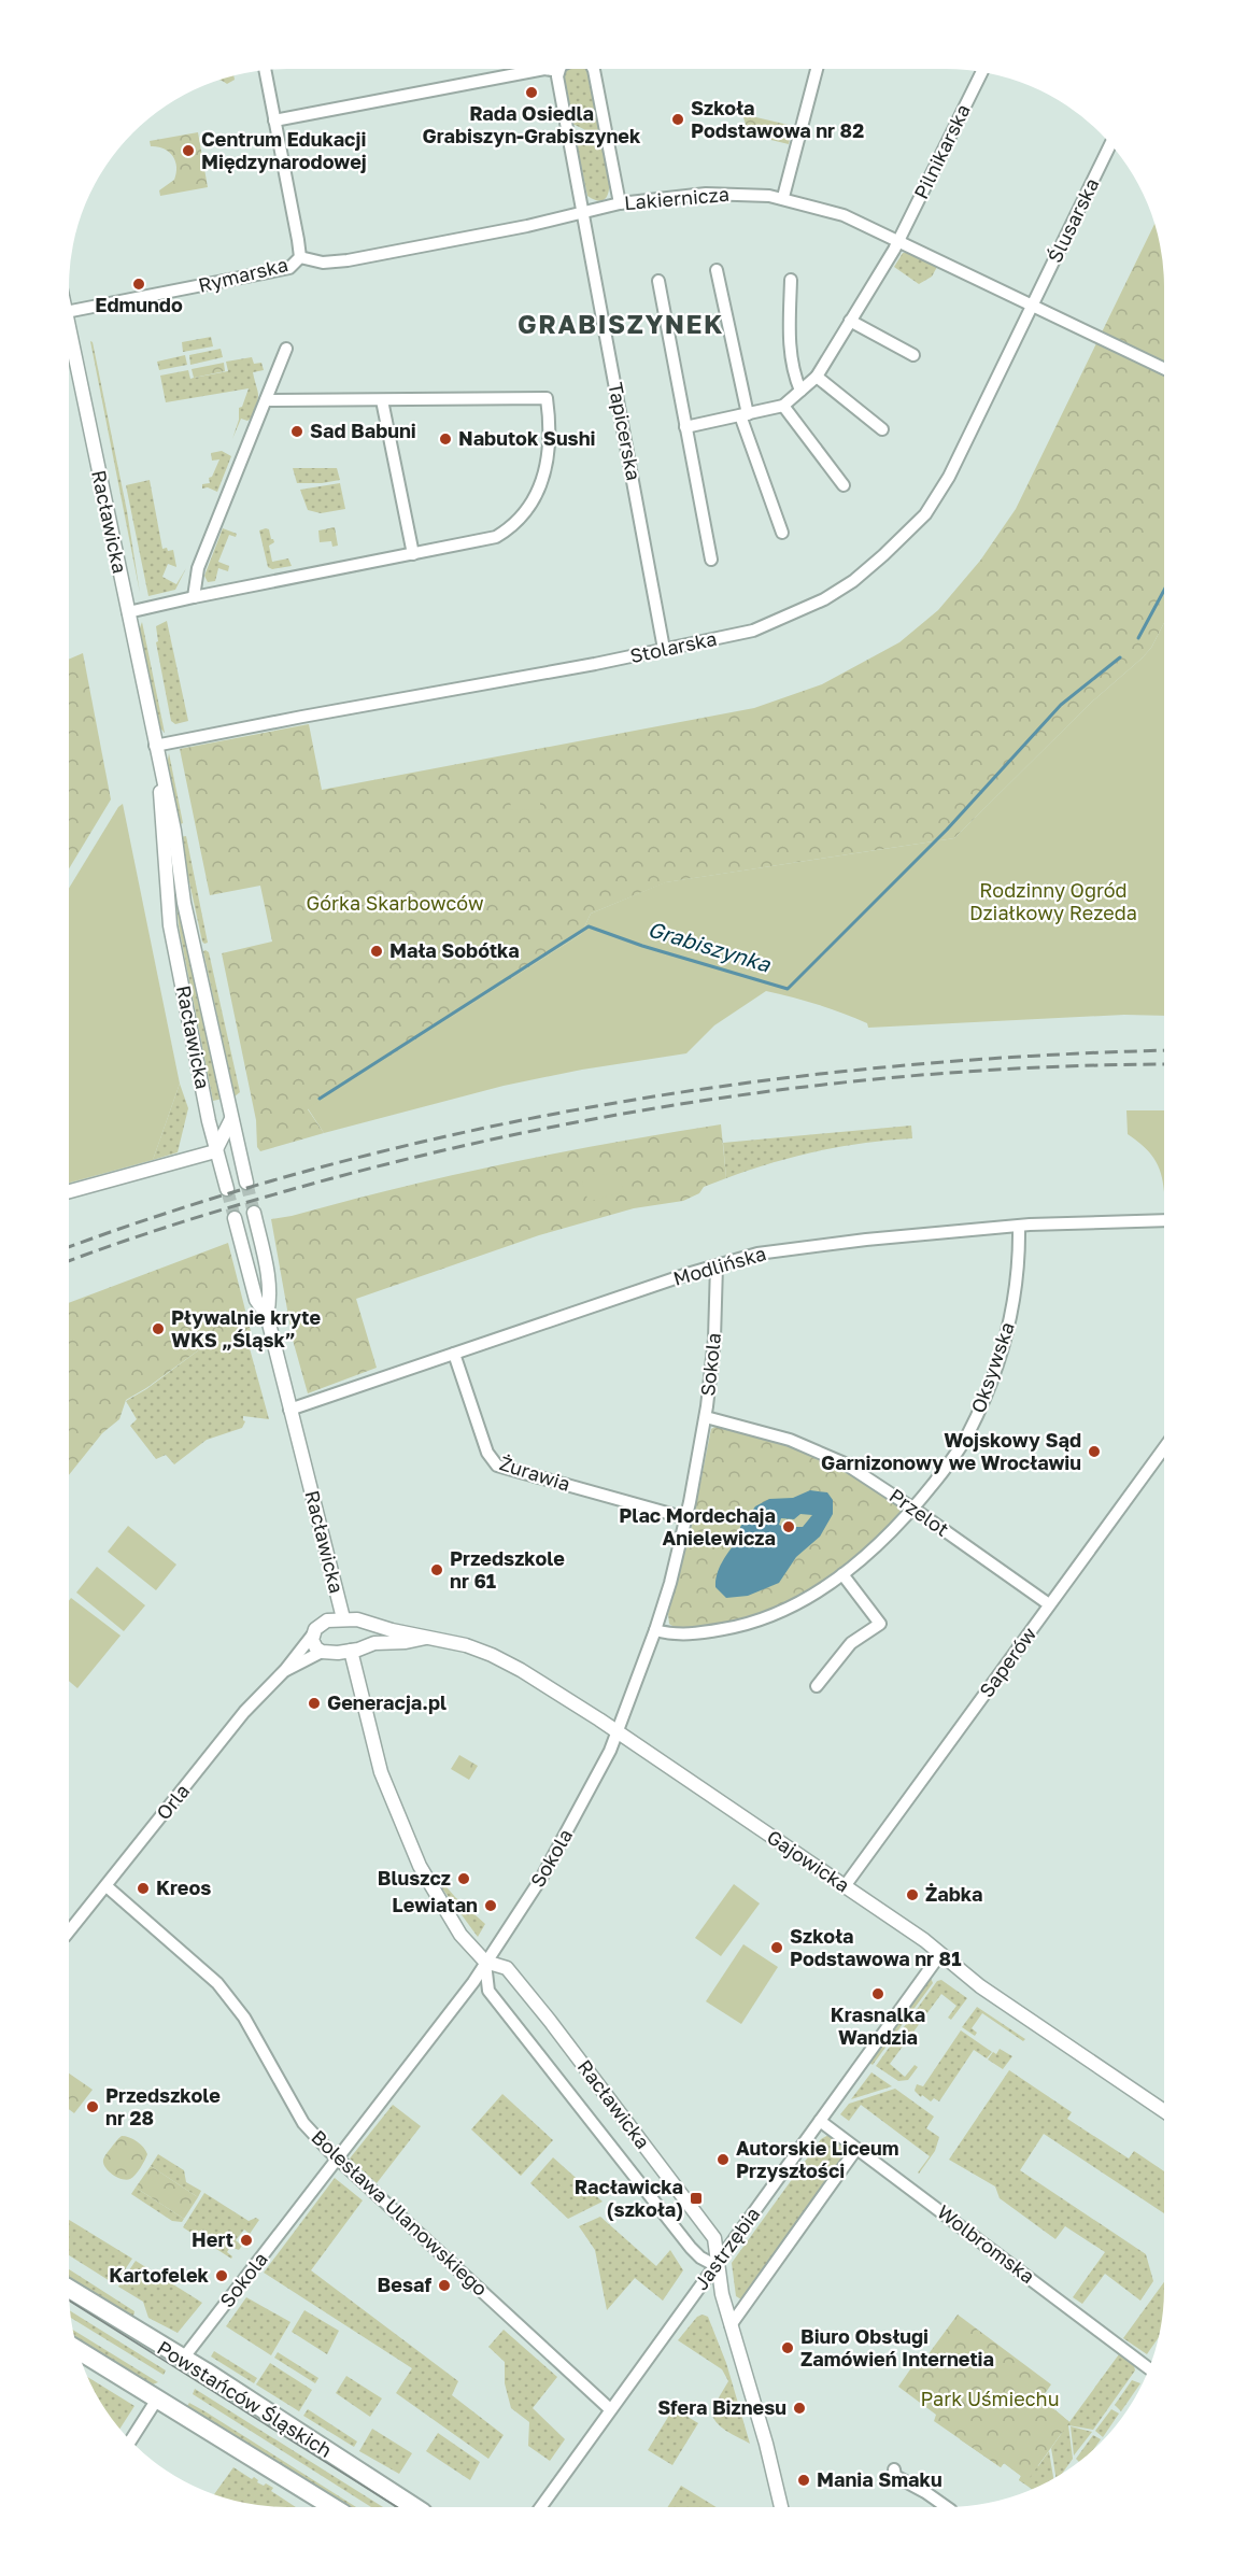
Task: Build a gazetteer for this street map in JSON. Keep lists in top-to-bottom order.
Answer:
{
  "streets": {
    "main road": ["Powstańców Śląskich"],
    "street": [
      "Pilnikarska",
      "Lakiernicza",
      "Ślusarska",
      "Rymarska",
      "Tapicerska",
      "Racławicka",
      "Stolarska",
      "Modlińska",
      "Sokola",
      "Oksywska",
      "Żurawia",
      "Przelot",
      "Saperów",
      "Orla",
      "Gajowicka",
      "Bolesława Ulanowskiego",
      "Wolbromska",
      "Jastrzębia"
    ]
  },
  "crossings": [
    ["Pilnikarska", "Lakiernicza"],
    ["Lakiernicza", "Ślusarska"],
    ["Lakiernicza", "Tapicerska"],
    ["Lakiernicza", "Stolarska"],
    ["Ślusarska", "Stolarska"],
    ["Tapicerska", "Stolarska"],
    ["Racławicka", "Stolarska"],
    ["Racławicka", "Modlińska"],
    ["Racławicka", "Sokola"],
    ["Racławicka", "Gajowicka"],
    ["Racławicka", "Jastrzębia"],
    ["Modlińska", "Sokola"],
    ["Modlińska", "Oksywska"],
    ["Modlińska", "Żurawia"],
    ["Sokola", "Oksywska"],
    ["Sokola", "Żurawia"],
    ["Sokola", "Przelot"],
    ["Sokola", "Gajowicka"],
    ["Sokola", "Bolesława Ulanowskiego"],
    ["Sokola", "Powstańców Śląskich"],
    ["Oksywska", "Przelot"],
    ["Przelot", "Saperów"],
    ["Saperów", "Gajowicka"],
    ["Orla", "Gajowicka"],
    ["Orla", "Bolesława Ulanowskiego"],
    ["Gajowicka", "Jastrzębia"],
    ["Bolesława Ulanowskiego", "Jastrzębia"],
    ["Wolbromska", "Jastrzębia"]
  ],
  "districts": ["GRABISZYNEK"],
  "water": ["Grabiszynka"],
  "parks": ["Rodzinny Ogród Działkowy Rezeda", "Górka Skarbowców", "Park Uśmiechu"],
  "places": {
    "other": [
      "Rada Osiedla Grabiszyn-Grabiszynek",
      "Szkoła Podstawowa nr 82",
      "Centrum Edukacji Międzynarodowej",
      "Edmundo",
      "Sad Babuni",
      "Nabutok Sushi",
      "Mała Sobótka",
      "Pływalnie kryte WKS „Śląsk”",
      "Wojskowy Sąd Garnizonowy we Wrocławiu",
      "Plac Mordechaja Anielewicza",
      "Przedszkole nr 61",
      "Generacja.pl",
      "Bluszcz",
      "Kreos",
      "Żabka",
      "Lewiatan",
      "Szkoła Podstawowa nr 81",
      "Krasnalka Wandzia",
      "Przedszkole nr 28",
      "Autorskie Liceum Przyszłości",
      "Hert",
      "Kartofelek",
      "Besaf",
      "Biuro Obsługi Zamówień Internetia",
      "Sfera Biznesu",
      "Mania Smaku"
    ],
    "transit": ["Racławicka (szkoła)"]
  }
}
